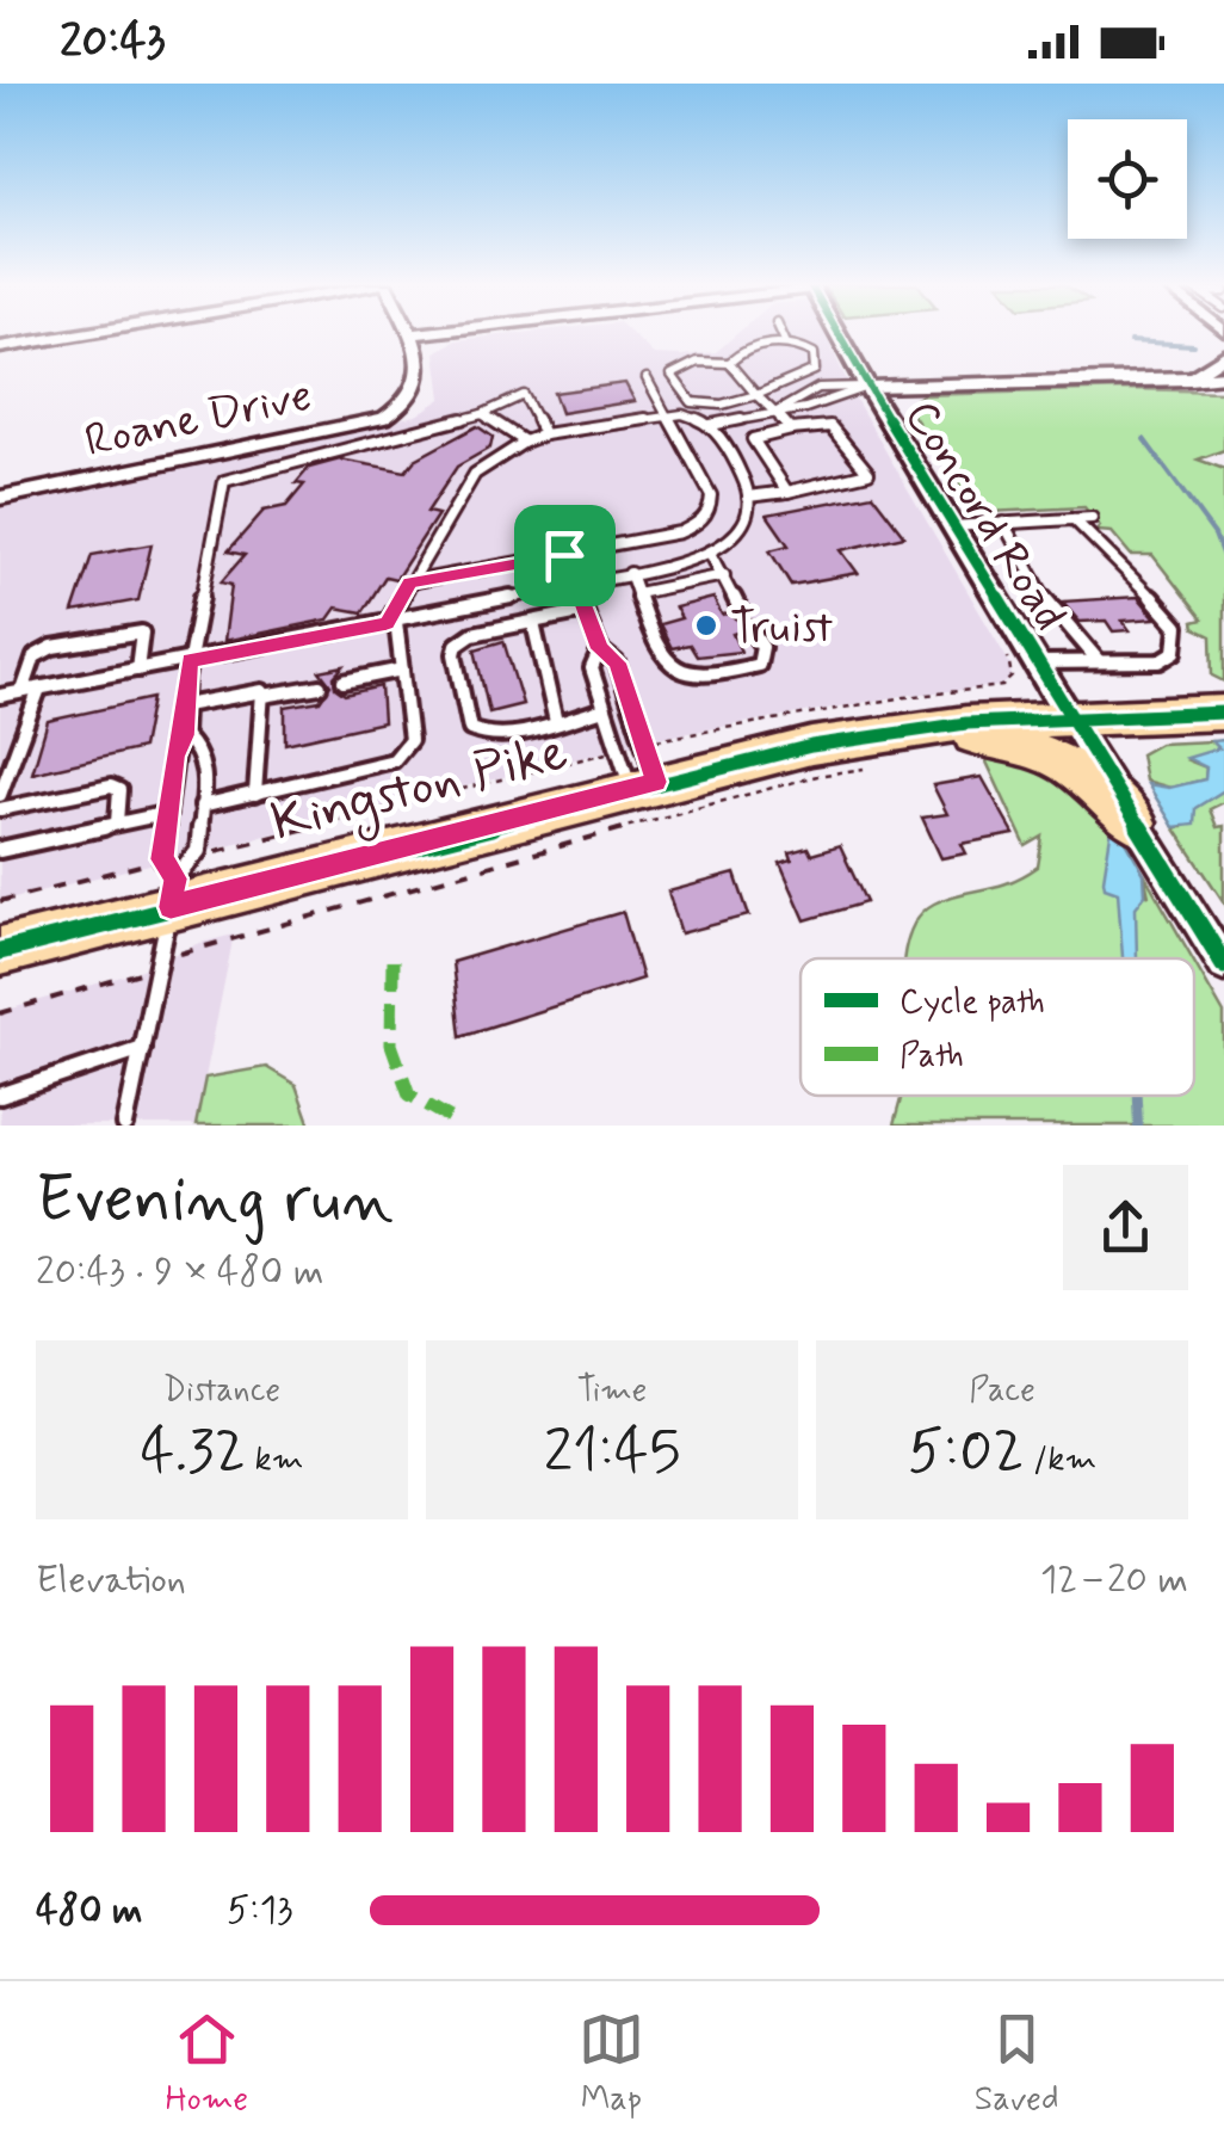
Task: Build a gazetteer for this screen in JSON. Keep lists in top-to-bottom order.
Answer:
{
  "streets": {
    "main road": ["Kingston Pike"],
    "street": ["Roane Drive", "Concord Road"]
  },
  "crossings": [
    ["Concord Road", "Kingston Pike"]
  ],
  "places": ["Truist"],
  "legend": ["Cycle path", "Path"],
  "page": {
    "status": "20:43",
    "heading": ["Evening run", "20:43 · 9 × 480 m"],
    "stats": [
      ["Distance", "4.32 km"],
      ["Time", "21:45"],
      ["Pace", "5:02 /km"]
    ],
    "chart": ["Elevation", "12–20 m"],
    "list": [
      {
        "name": "480 m",
        "note": "5:13"
      }
    ],
    "tabs": ["Home", "Map", "Saved"]
  }
}
